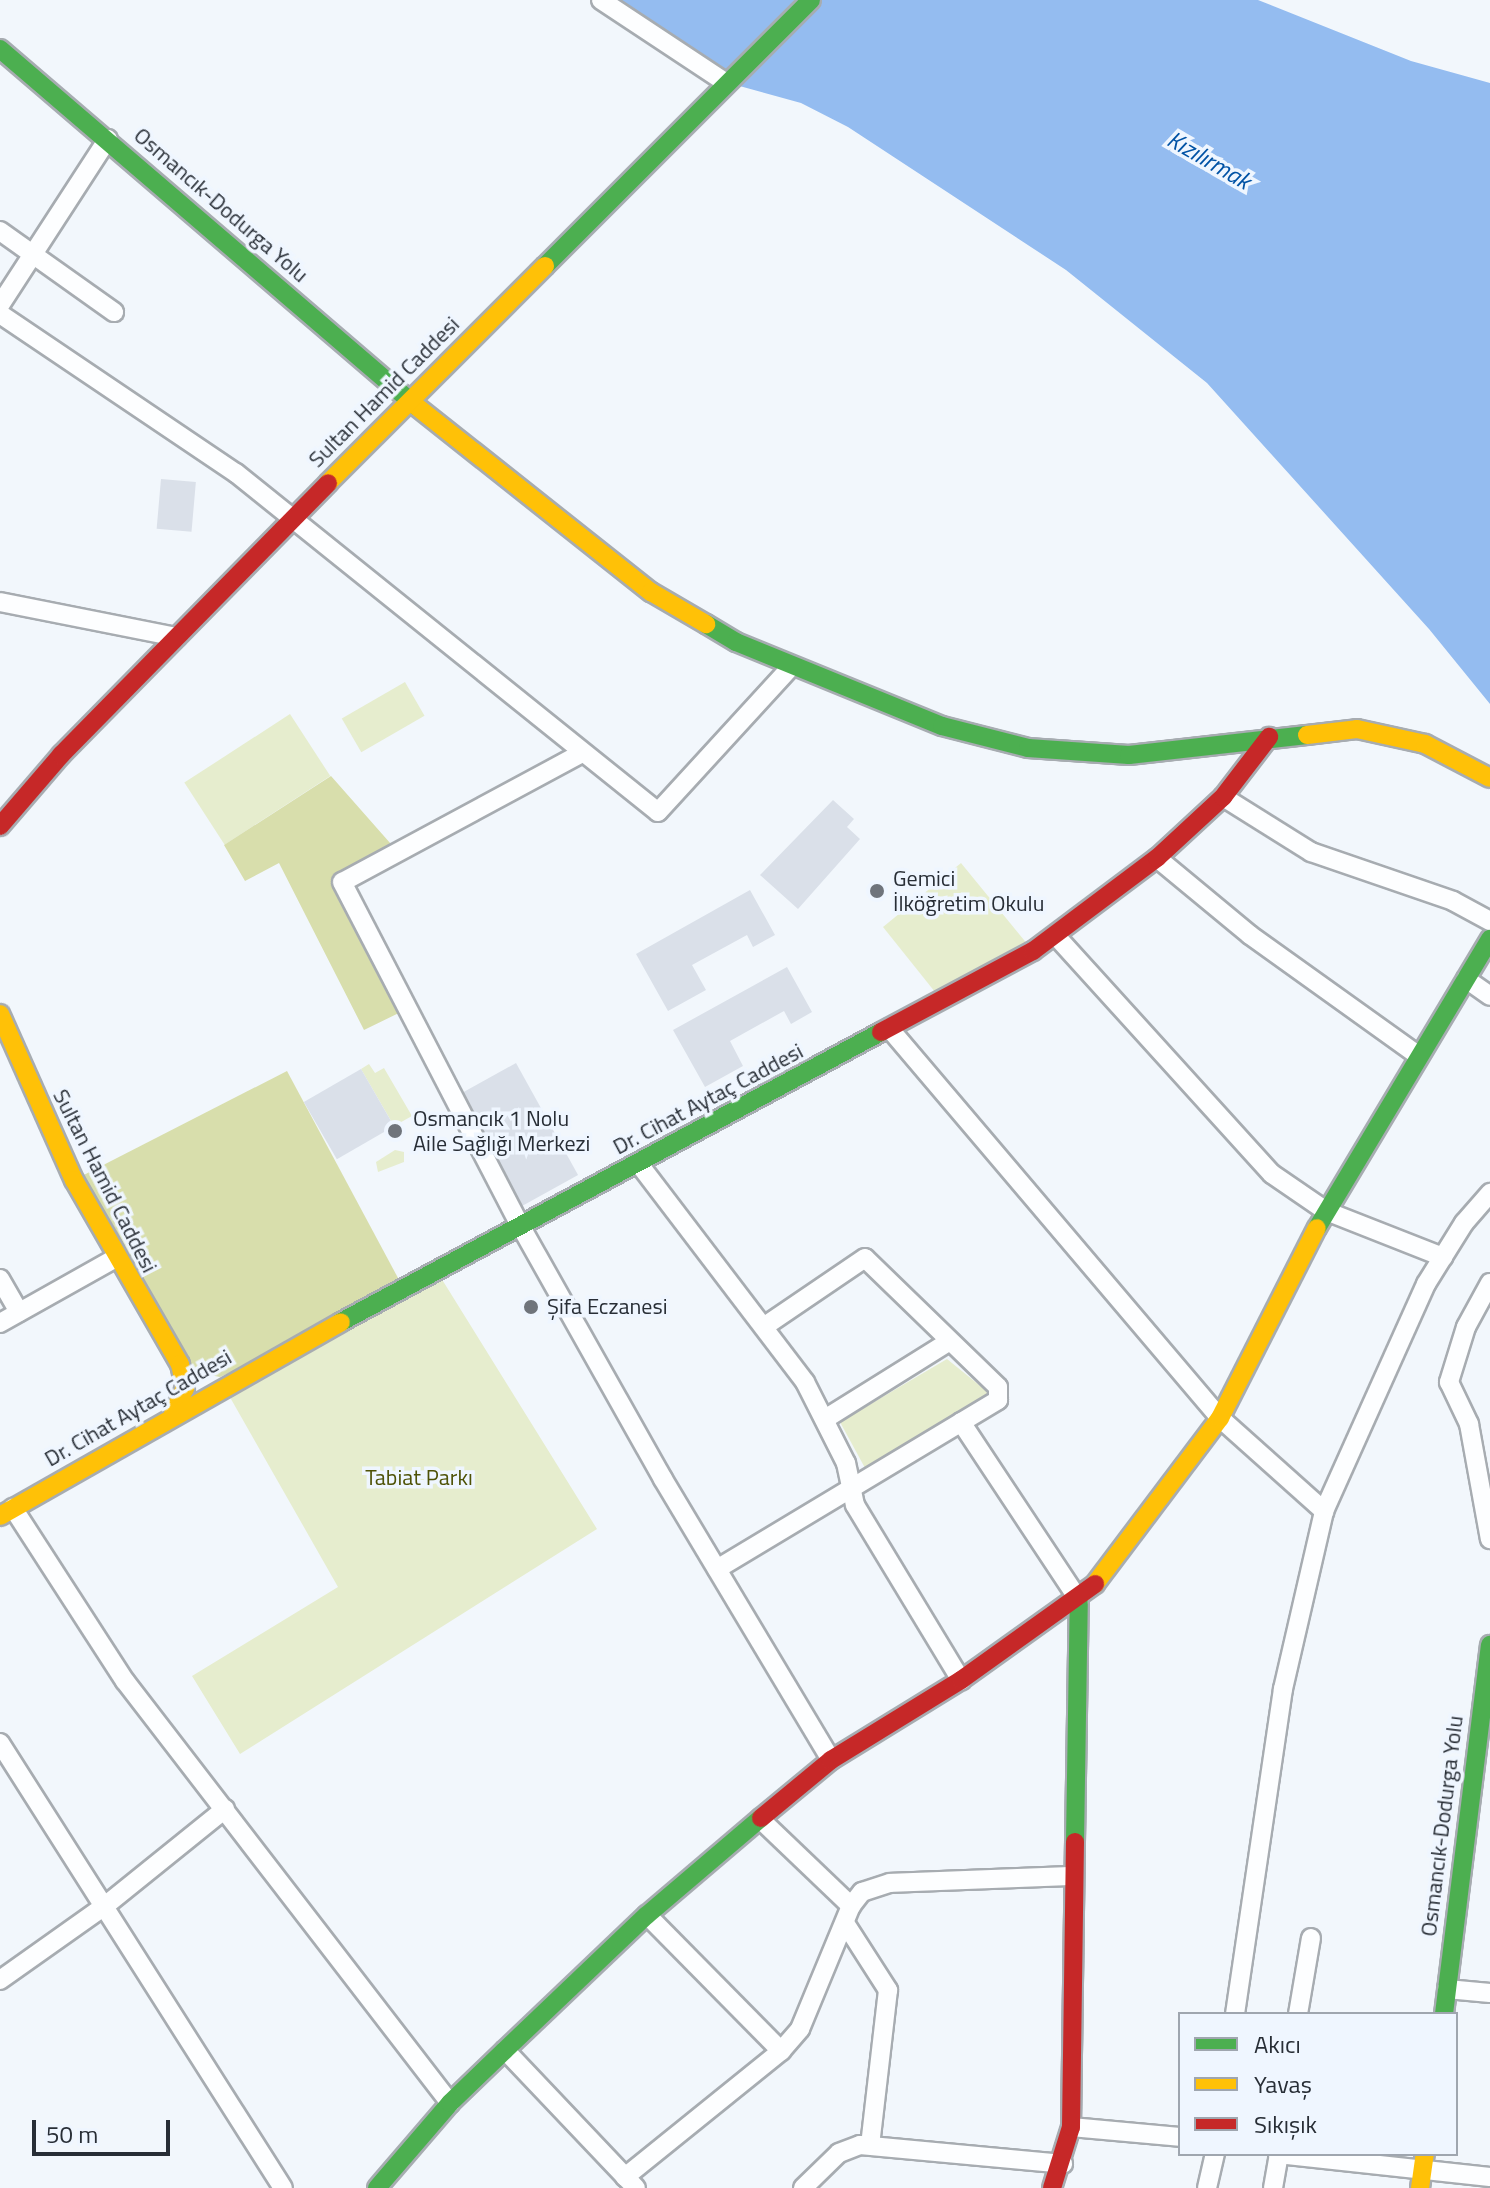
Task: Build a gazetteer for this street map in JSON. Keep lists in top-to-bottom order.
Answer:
{
  "streets": {
    "street": ["Osmancık-Dodurga Yolu", "Sultan Hamid Caddesi", "Dr. Cihat Aytaç Caddesi"]
  },
  "crossings": [
    ["Osmancık-Dodurga Yolu", "Sultan Hamid Caddesi"],
    ["Osmancık-Dodurga Yolu", "Dr. Cihat Aytaç Caddesi"]
  ],
  "water": ["Kızılırmak"],
  "parks": ["Tabiat Parkı"],
  "places": ["Gemici İlköğretim Okulu", "Osmancık 1 Nolu Aile Sağlığı Merkezi", "Şifa Eczanesi"],
  "legend": ["Akıcı", "Yavaş", "Sıkışık"],
  "scale_bar": "50 m"
}
